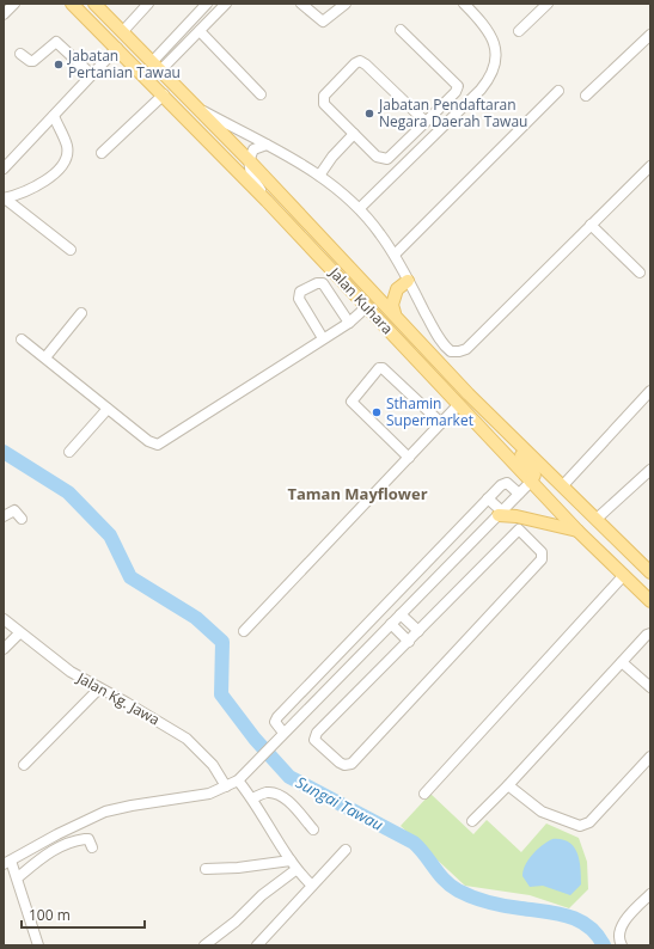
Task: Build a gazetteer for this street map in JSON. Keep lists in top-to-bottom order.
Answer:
{
  "streets": {
    "main road": ["Jalan Kuhara"],
    "street": ["Jalan Kg. Jawa"]
  },
  "districts": ["Taman Mayflower"],
  "water": ["Sungai Tawau"],
  "places": ["Jabatan Pertanian Tawau", "Jabatan Pendaftaran Negara Daerah Tawau", "Sthamin Supermarket"],
  "scale_bar": "100 m"
}
